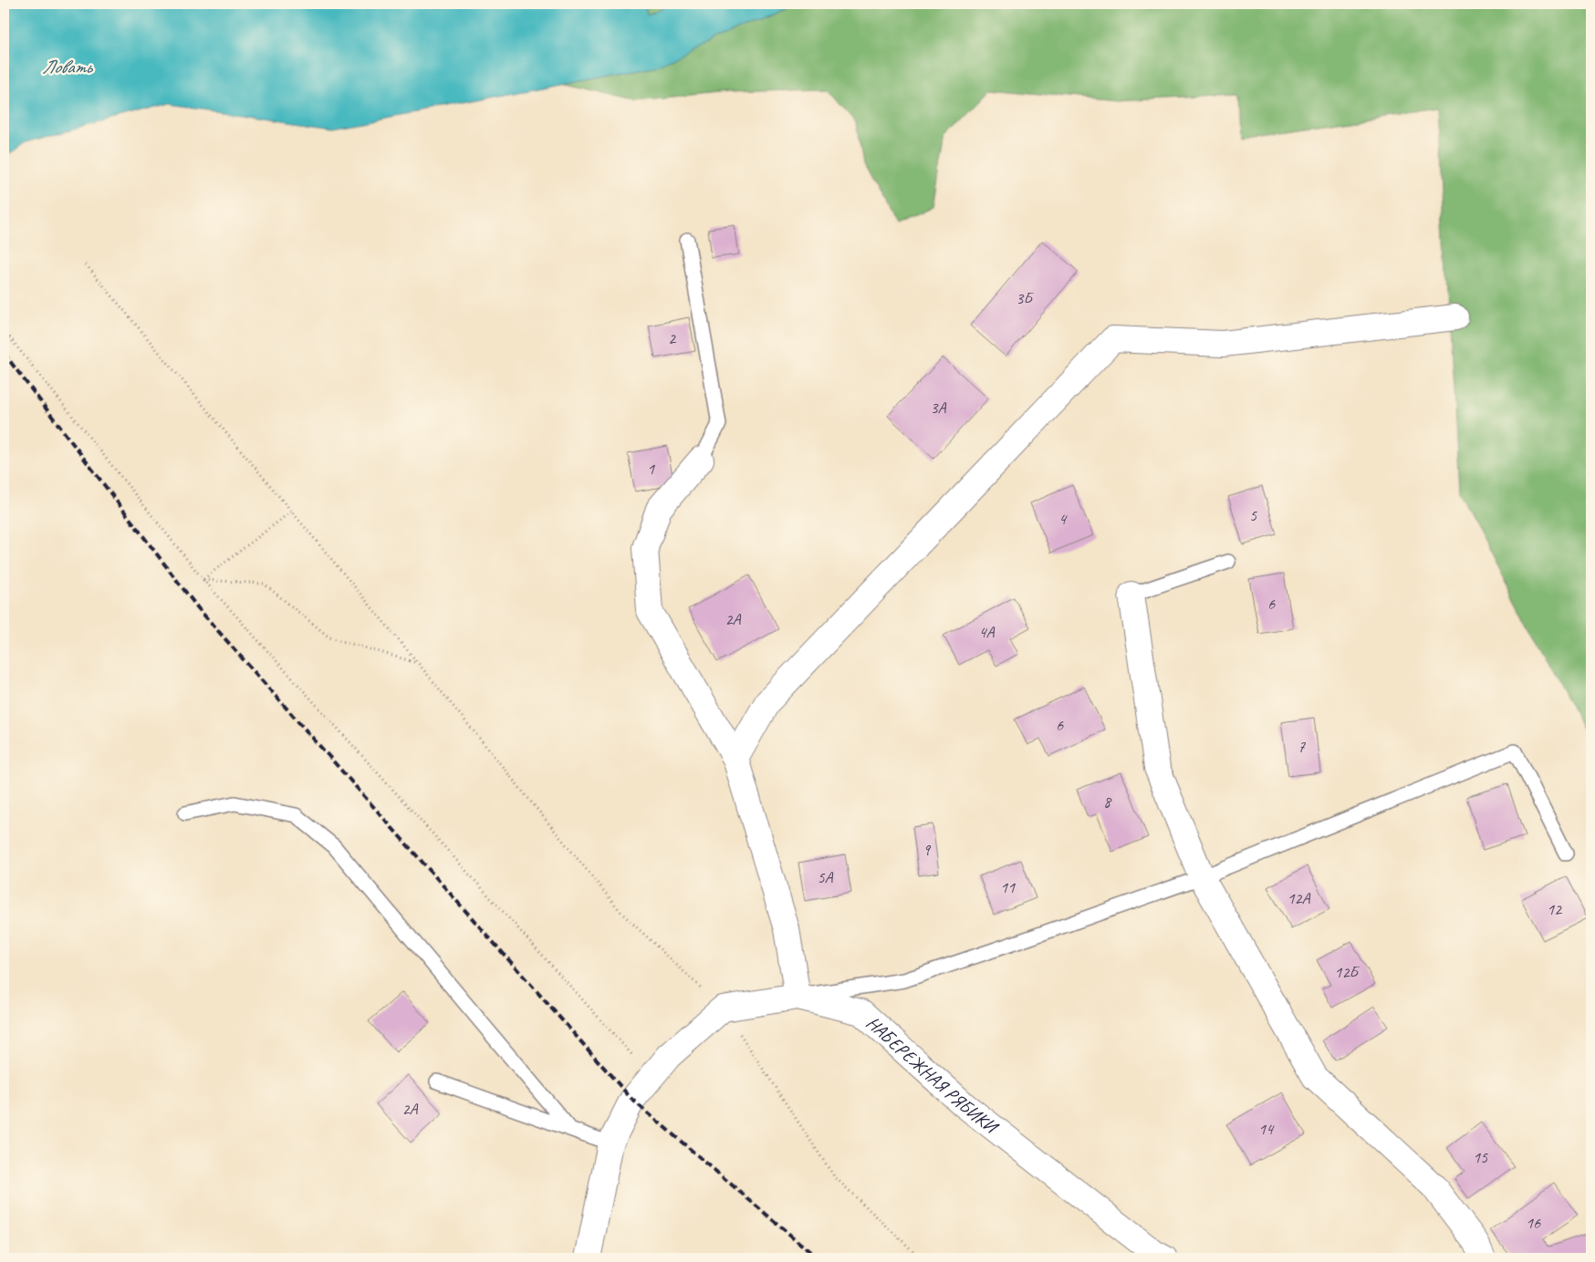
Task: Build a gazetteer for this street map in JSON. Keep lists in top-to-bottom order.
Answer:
{
  "streets": {
    "street": ["НАБЕРЕЖНАЯ РЯБИКИ"]
  },
  "water": ["Ловать"],
  "house_numbers": [
    "3Б",
    "2",
    "3А",
    "1",
    "5",
    "4",
    "6",
    "2А",
    "4А",
    "6",
    "7",
    "8",
    "9",
    "5А",
    "11",
    "12А",
    "12",
    "12Б",
    "2А",
    "14",
    "15",
    "16"
  ]
}
